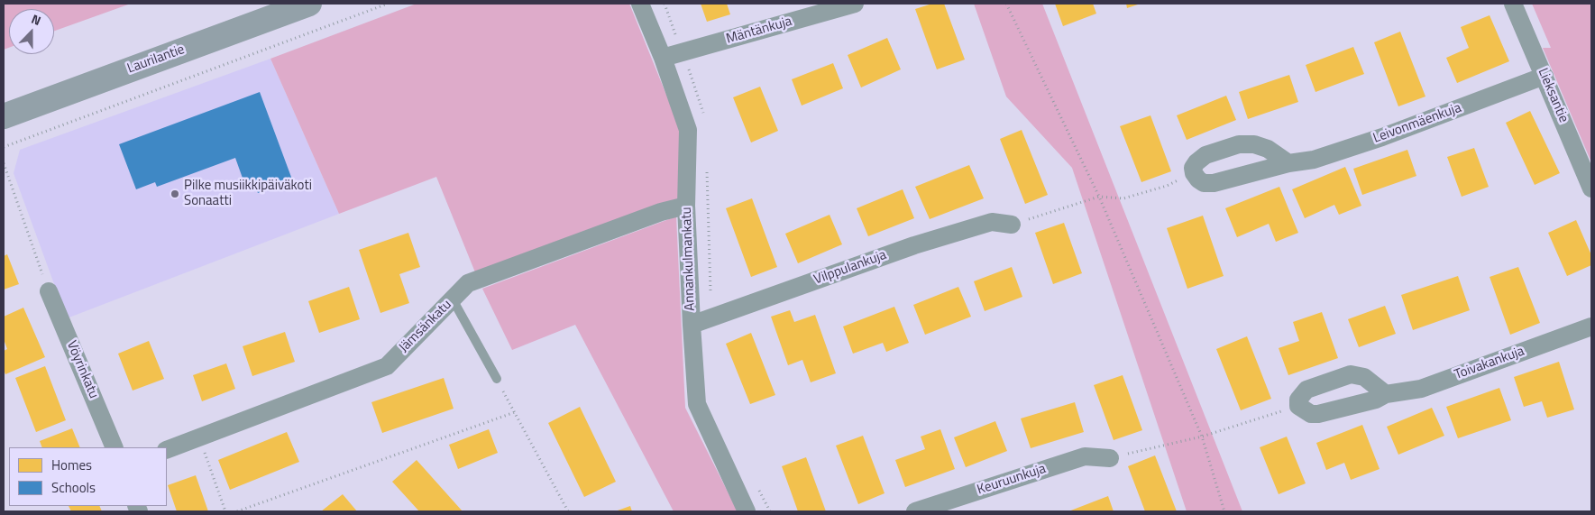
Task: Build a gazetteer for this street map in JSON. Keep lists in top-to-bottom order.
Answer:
{
  "streets": {
    "street": [
      "Mäntänkuja",
      "Laurilantie",
      "Lieksantie",
      "Leivonmäenkuja",
      "Annankulmankatu",
      "Vilppulankuja",
      "Jämsänkatu",
      "Toivakankuja",
      "Vöyrinkatu",
      "Keuruunkuja"
    ]
  },
  "crossings": [
    ["Mäntänkuja", "Annankulmankatu"],
    ["Lieksantie", "Leivonmäenkuja"],
    ["Annankulmankatu", "Vilppulankuja"],
    ["Annankulmankatu", "Jämsänkatu"]
  ],
  "places": ["Pilke musiikkipäiväkoti Sonaatti"],
  "legend": ["Homes", "Schools"],
  "north": "top"
}
